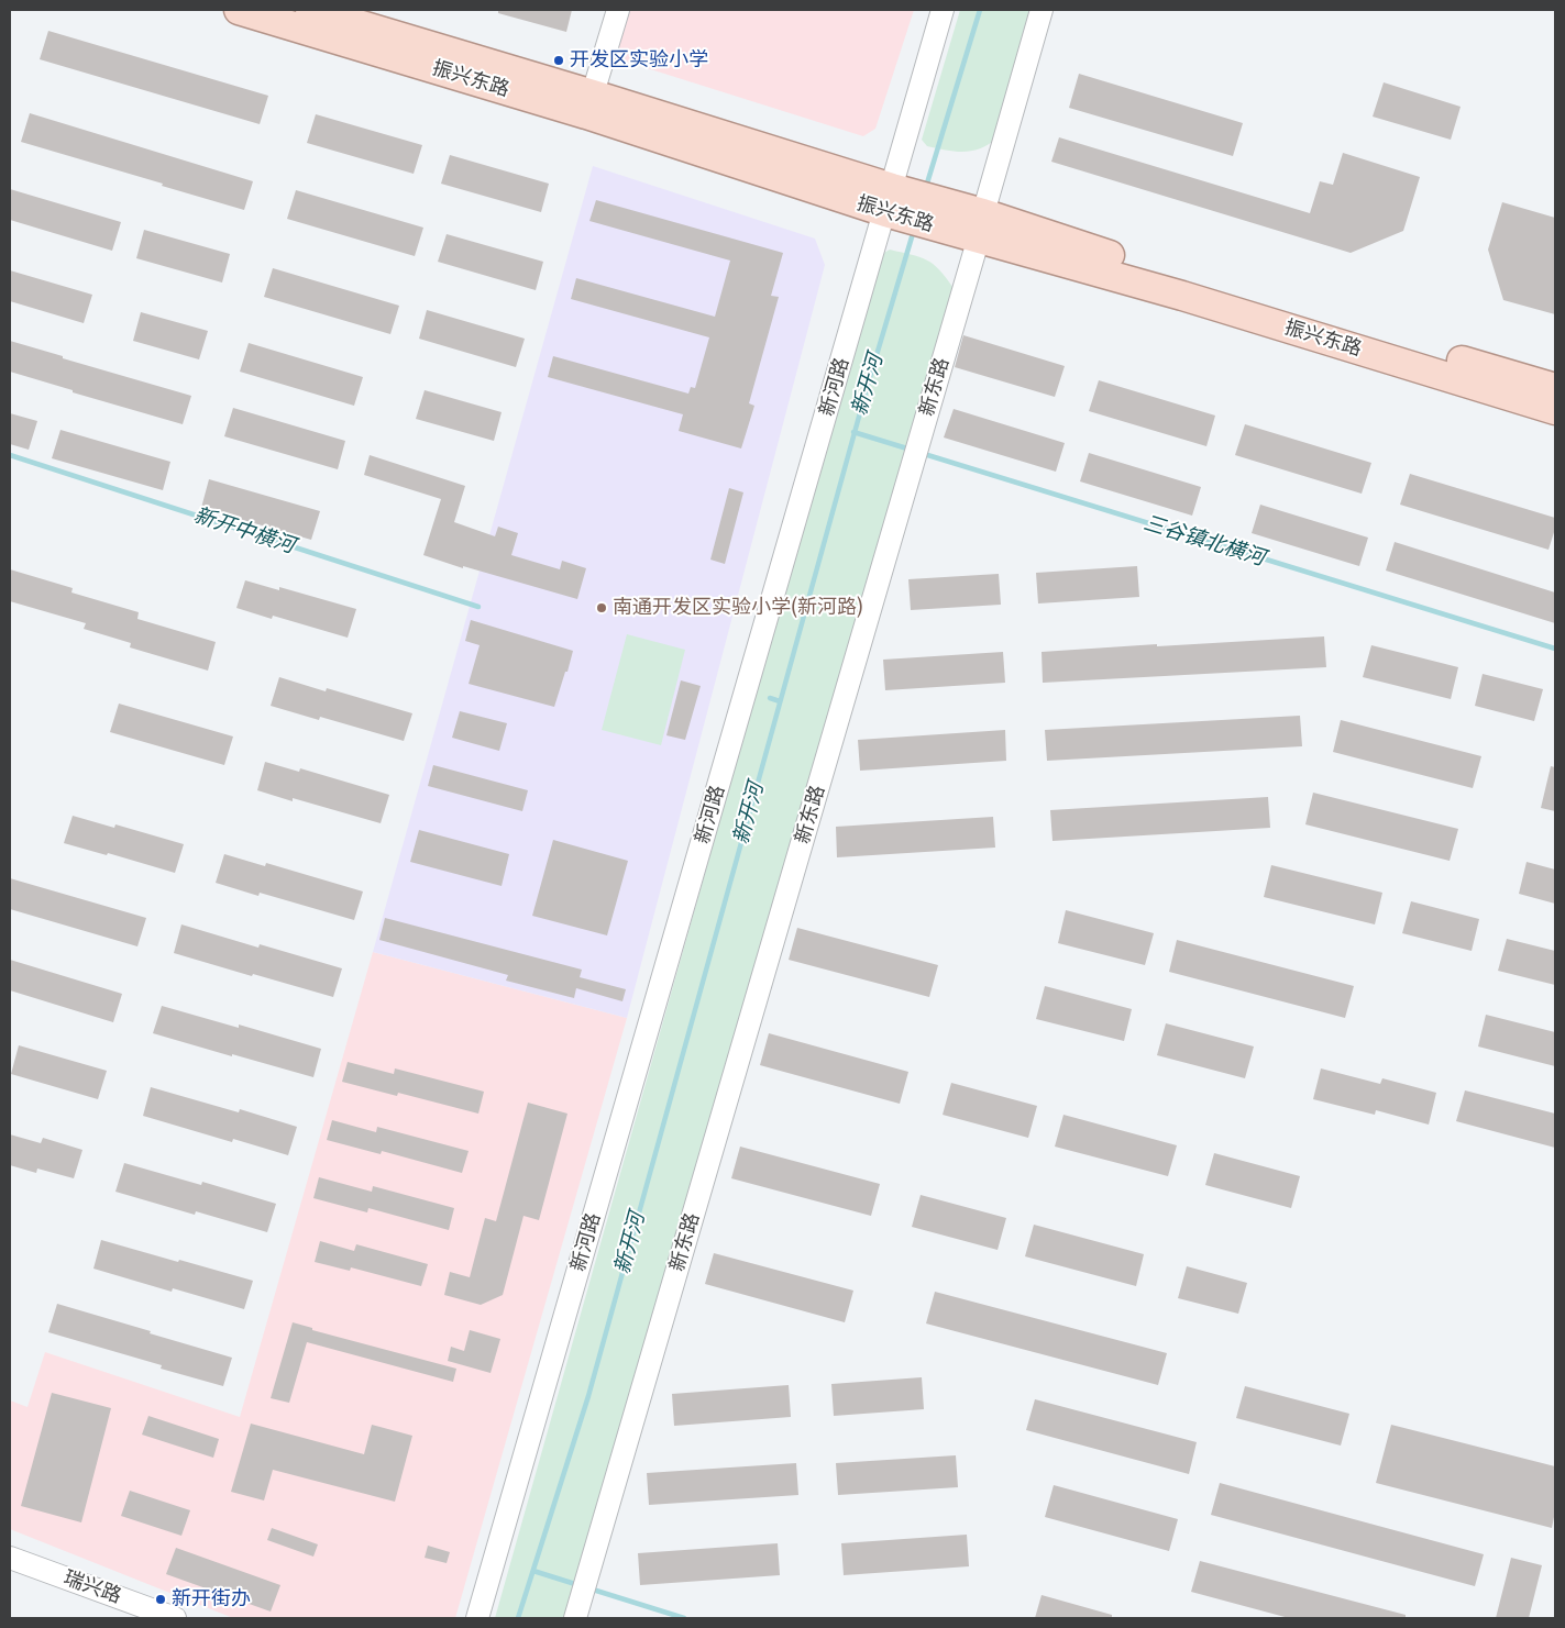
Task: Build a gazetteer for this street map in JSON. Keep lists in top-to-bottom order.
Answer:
{
  "streets": {
    "main road": ["振兴东路"],
    "street": ["新河路", "新东路", "瑞兴路"]
  },
  "crossings": [
    ["振兴东路", "新河路"],
    ["振兴东路", "新东路"]
  ],
  "water": ["新开河", "新开中横河", "三谷镇北横河"],
  "places": ["开发区实验小学", "南通开发区实验小学(新河路)", "新开街办"]
}
